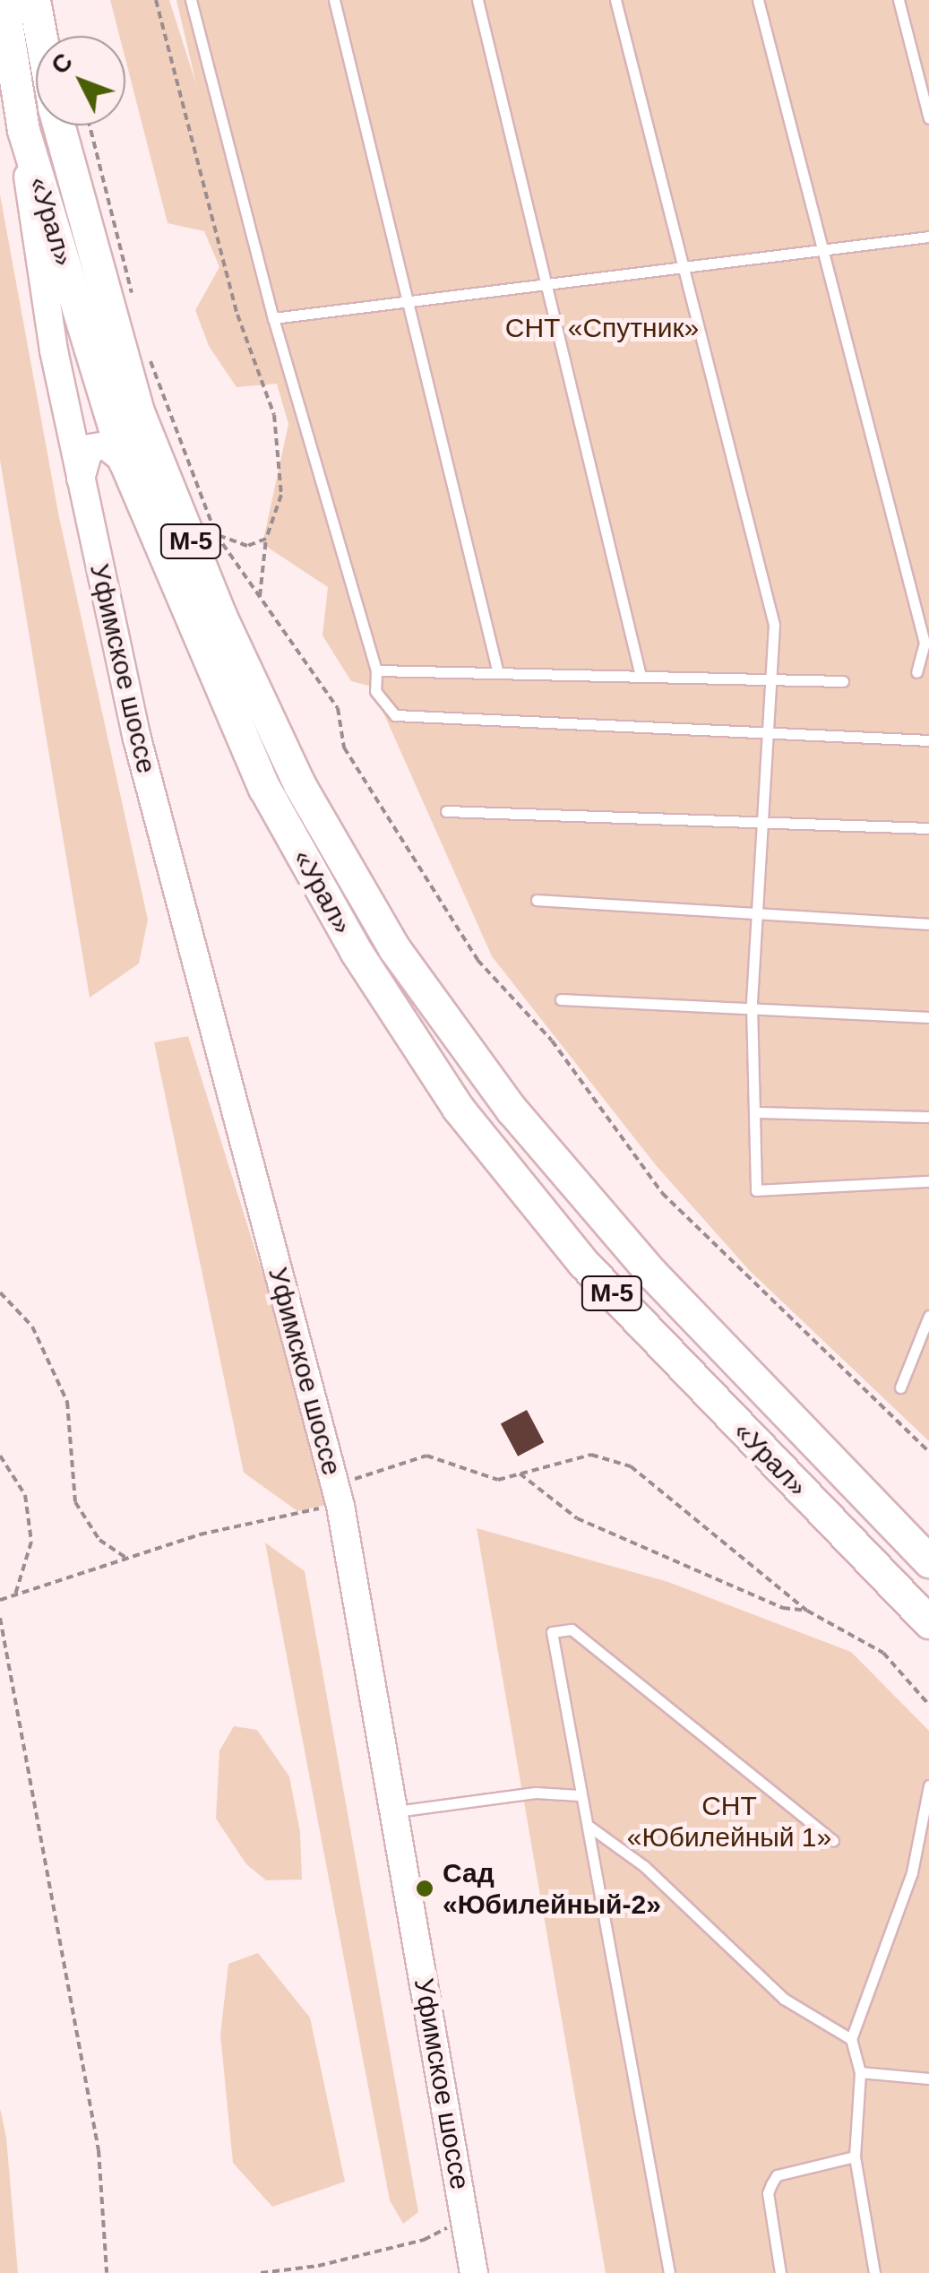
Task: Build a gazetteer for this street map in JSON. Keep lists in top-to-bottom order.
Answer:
{
  "streets": {
    "main road": ["«Урал»", "М-5", "Уфимское шоссе"]
  },
  "crossings": [
    ["«Урал»", "Уфимское шоссе"]
  ],
  "parks": ["СНТ «Спутник»", "СНТ «Юбилейный 1»"],
  "places": ["Сад «Юбилейный-2»"],
  "north": "top left"
}
